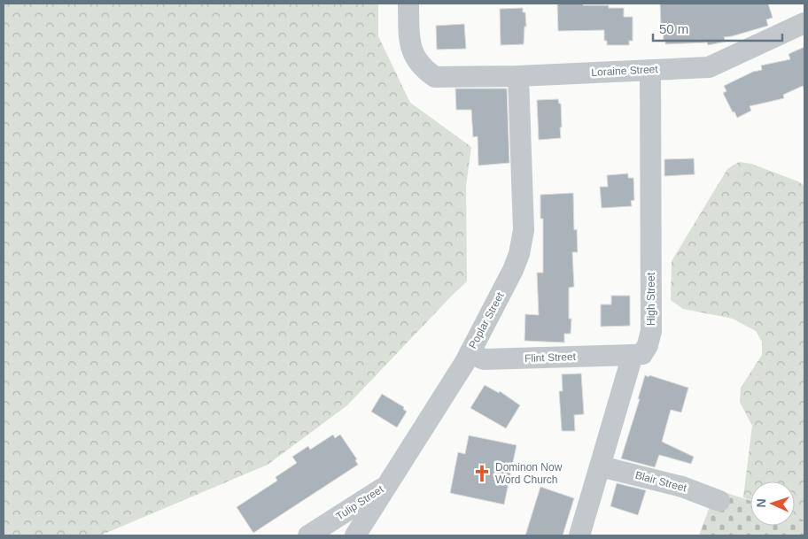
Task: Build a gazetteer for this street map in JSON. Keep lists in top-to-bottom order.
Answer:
{
  "streets": {
    "street": [
      "Loraine Street",
      "High Street",
      "Poplar Street",
      "Flint Street",
      "Blair Street",
      "Tulip Street"
    ]
  },
  "crossings": [
    ["Loraine Street", "High Street"],
    ["Loraine Street", "Poplar Street"],
    ["High Street", "Flint Street"],
    ["Poplar Street", "Flint Street"],
    ["Poplar Street", "Tulip Street"]
  ],
  "places": {
    "church": ["Dominon Now Word Church"]
  },
  "scale_bar": "50 m",
  "north": "left"
}
